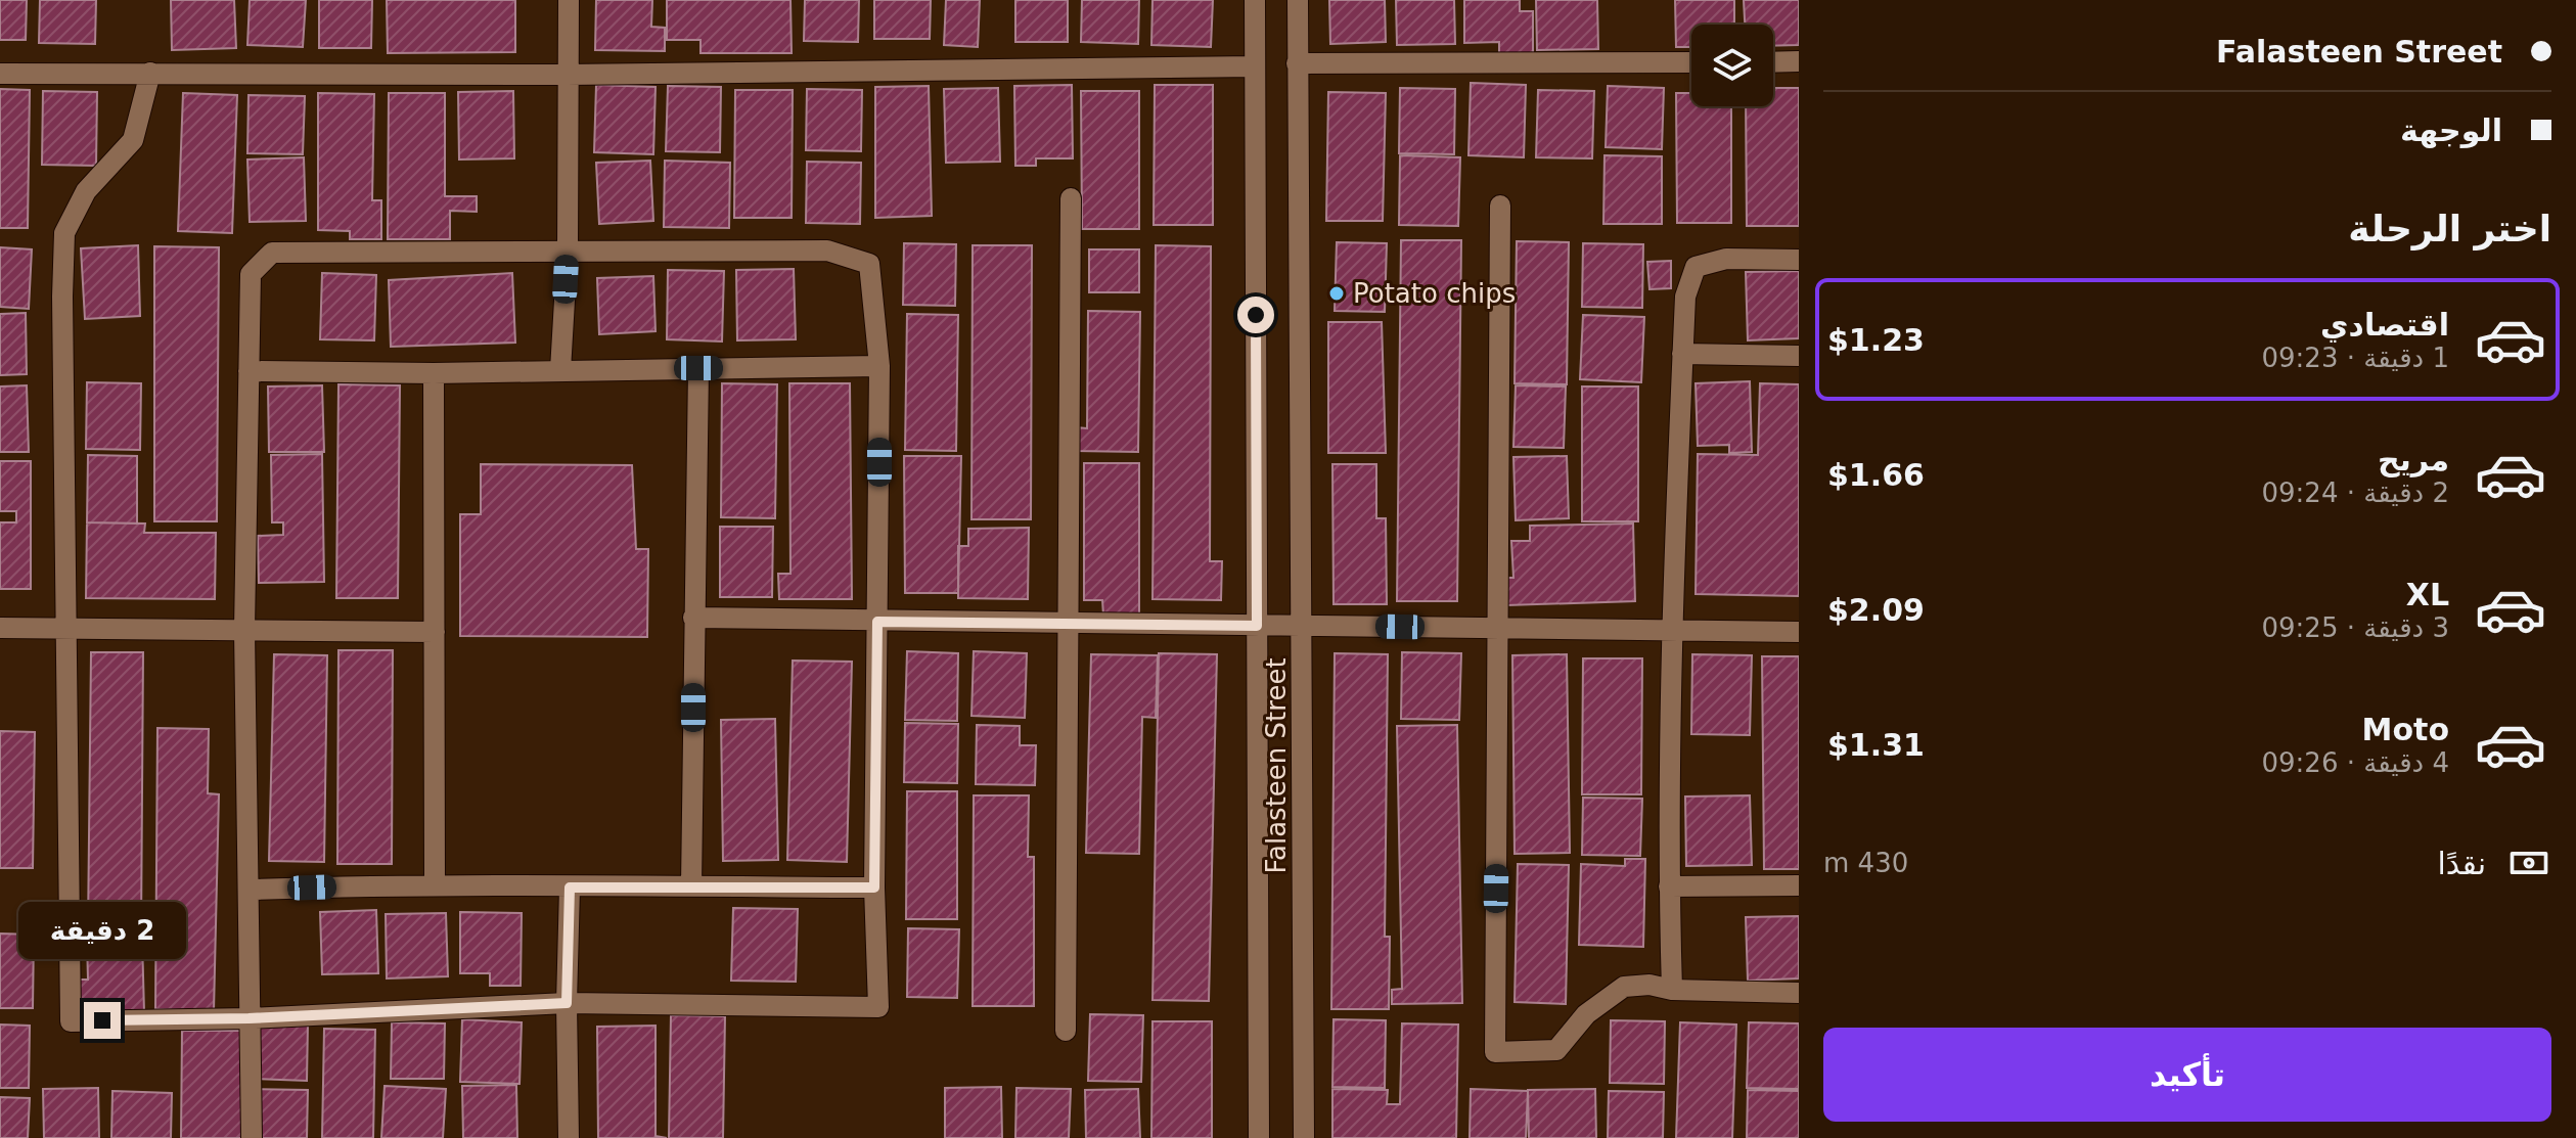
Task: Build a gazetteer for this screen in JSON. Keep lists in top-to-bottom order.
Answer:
{
  "streets": {
    "street": ["Falasteen Street"]
  },
  "places": ["Potato chips"],
  "page": {
    "banner": ["Falasteen Street", "الوجهة"],
    "heading": "اختر الرحلة",
    "list": [
      {
        "name": "اقتصادي",
        "note": "1 دقيقة · 09:23",
        "value": "$1.23"
      },
      {
        "name": "مريح",
        "note": "2 دقيقة · 09:24",
        "value": "$1.66"
      },
      {
        "name": "XL",
        "note": "3 دقيقة · 09:25",
        "value": "$2.09"
      },
      {
        "name": "Moto",
        "note": "4 دقيقة · 09:26",
        "value": "$1.31"
      }
    ],
    "pay": ["نقدًا", "430 m"],
    "bubble": "2 دقيقة",
    "buttons": "تأكيد"
  }
}
